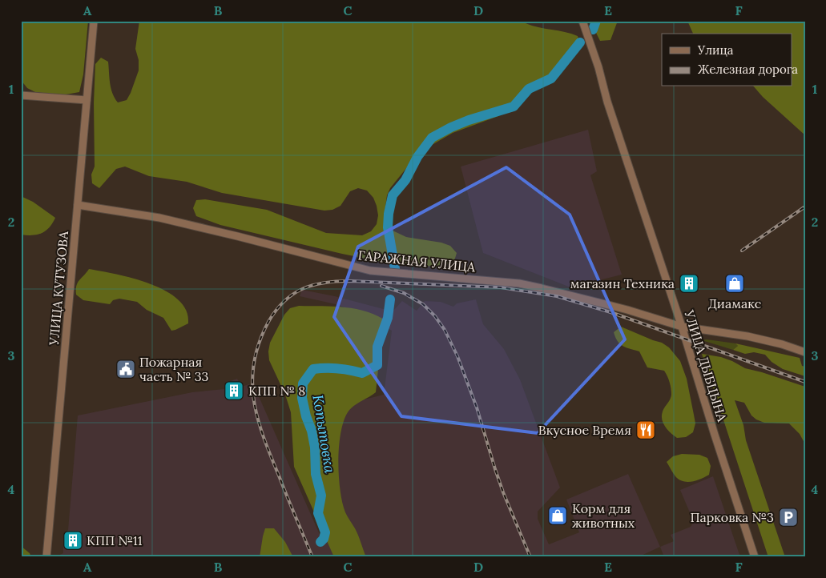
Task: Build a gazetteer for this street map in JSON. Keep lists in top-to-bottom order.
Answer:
{
  "streets": {
    "street": ["ГАРАЖНАЯ УЛИЦА", "УЛИЦА КУТУЗОВА", "УЛИЦА ДЫБЦЫНА"]
  },
  "crossings": [
    ["ГАРАЖНАЯ УЛИЦА", "УЛИЦА КУТУЗОВА"],
    ["ГАРАЖНАЯ УЛИЦА", "УЛИЦА ДЫБЦЫНА"]
  ],
  "water": ["Копытовка"],
  "places": {
    "building": ["магазин Техника", "КПП № 8", "КПП №11"],
    "shop": ["Диамакс", "Корм для животных"],
    "public building": ["Пожарная часть № 33"],
    "restaurant": ["Вкусное Время"],
    "parking": ["Парковка №3"]
  },
  "legend": ["Улица", "Железная дорога"],
  "grid": {
    "columns": [
      "A",
      "B",
      "C",
      "D",
      "E",
      "F"
    ],
    "rows": [
      "1",
      "2",
      "3",
      "4"
    ]
  }
}
